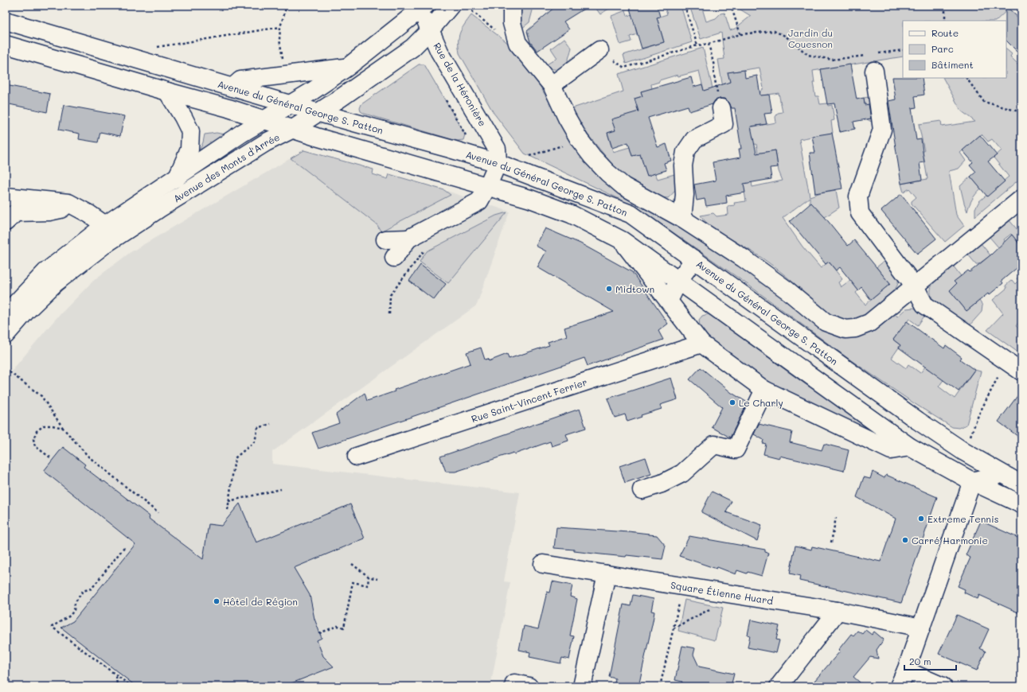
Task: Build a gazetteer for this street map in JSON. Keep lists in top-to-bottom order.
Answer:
{
  "streets": {
    "street": [
      "Rue de la Héronière",
      "Avenue du Général George S. Patton",
      "Avenue des Monts d'Arrée",
      "Rue Saint-Vincent Ferrier",
      "Square Étienne Huard"
    ]
  },
  "crossings": [
    ["Rue de la Héronière", "Avenue du Général George S. Patton"],
    ["Rue de la Héronière", "Avenue des Monts d'Arrée"],
    ["Avenue du Général George S. Patton", "Avenue des Monts d'Arrée"]
  ],
  "parks": ["Jardin du Couesnon"],
  "places": [
    "Midtown",
    "Le Charly",
    "Extreme Tennis",
    "Carré Harmonie",
    "Hôtel de Région"
  ],
  "legend": ["Route", "Parc", "Bâtiment"],
  "scale_bar": "20 m"
}
